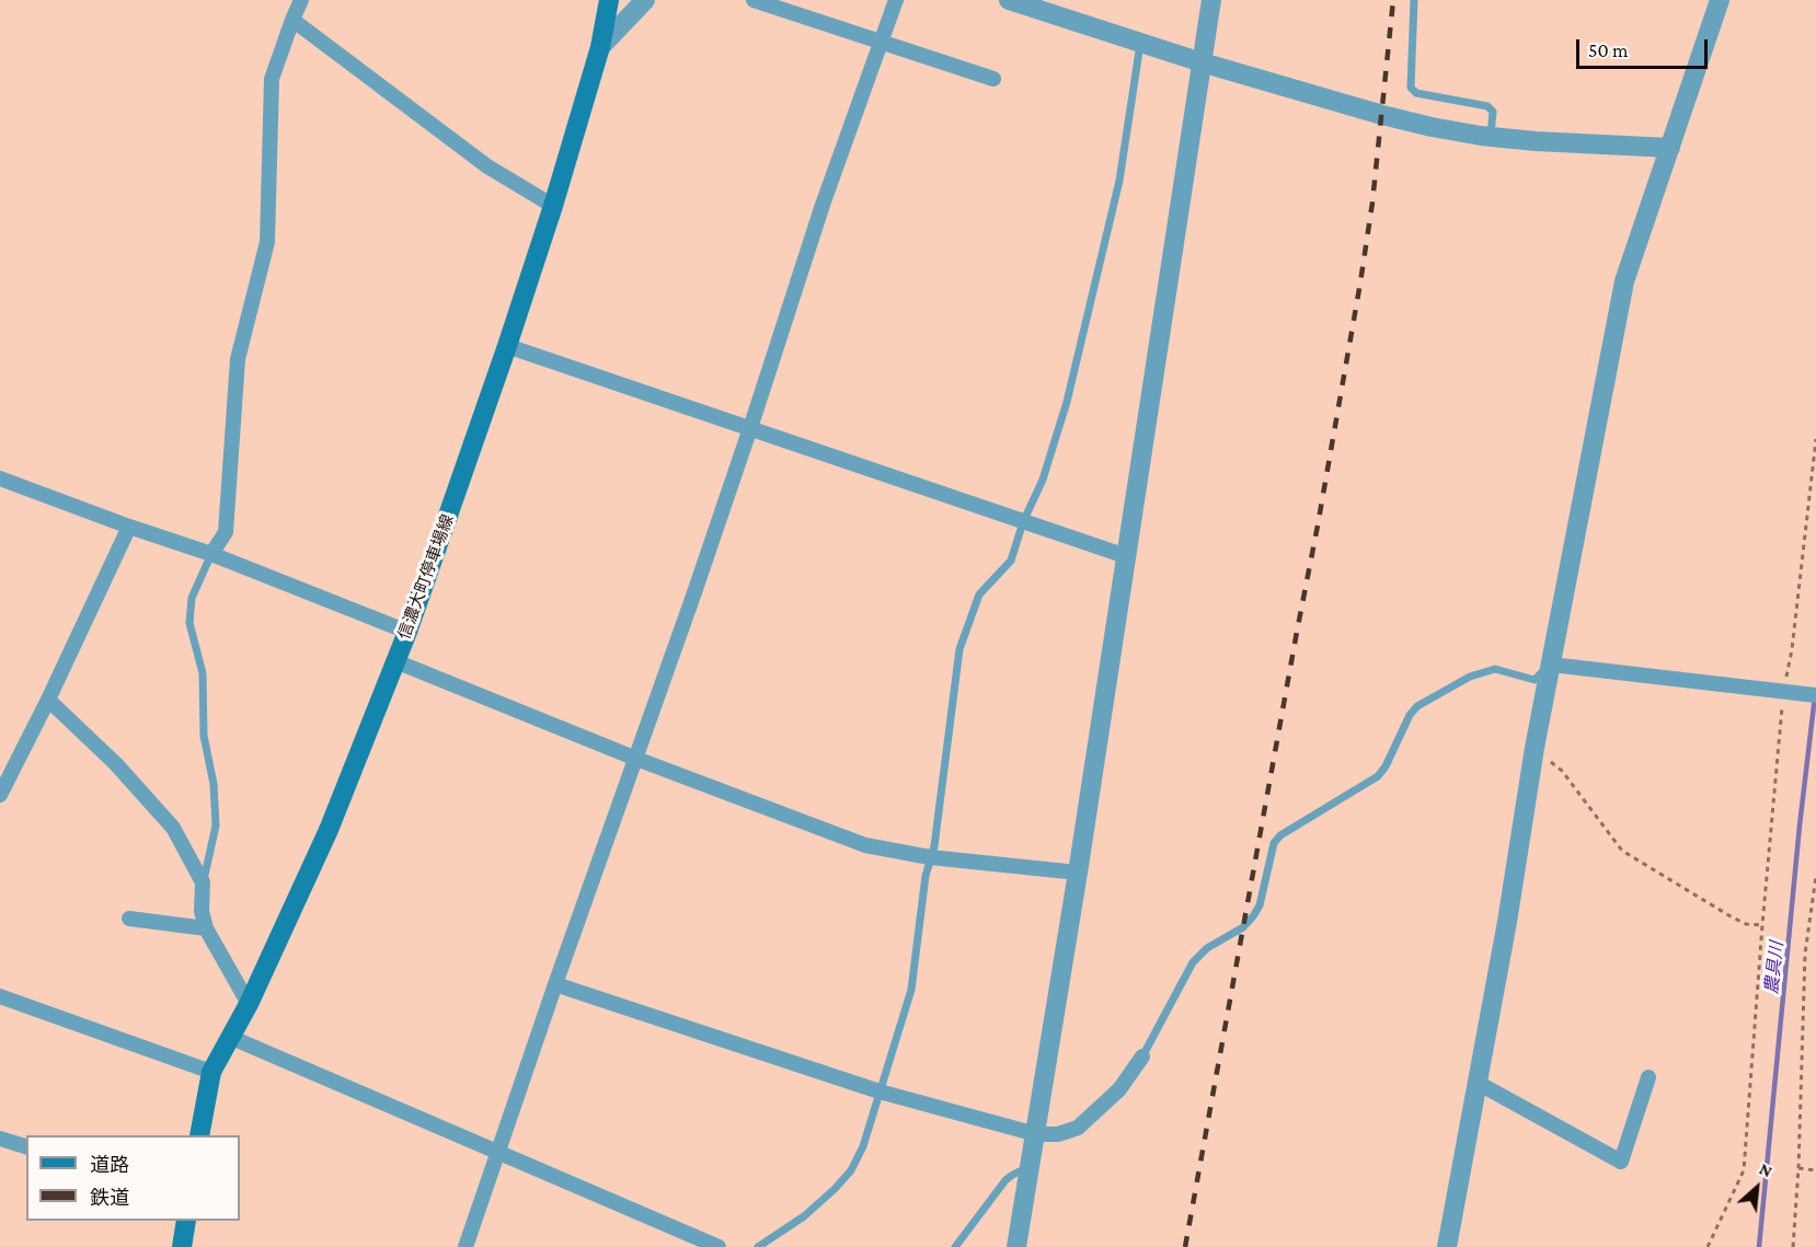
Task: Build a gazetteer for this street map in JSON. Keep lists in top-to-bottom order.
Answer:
{
  "streets": {
    "main road": ["信濃大町停車場線"]
  },
  "water": ["農具川"],
  "legend": ["道路", "鉄道"],
  "scale_bar": "50 m",
  "north": "top right"
}
